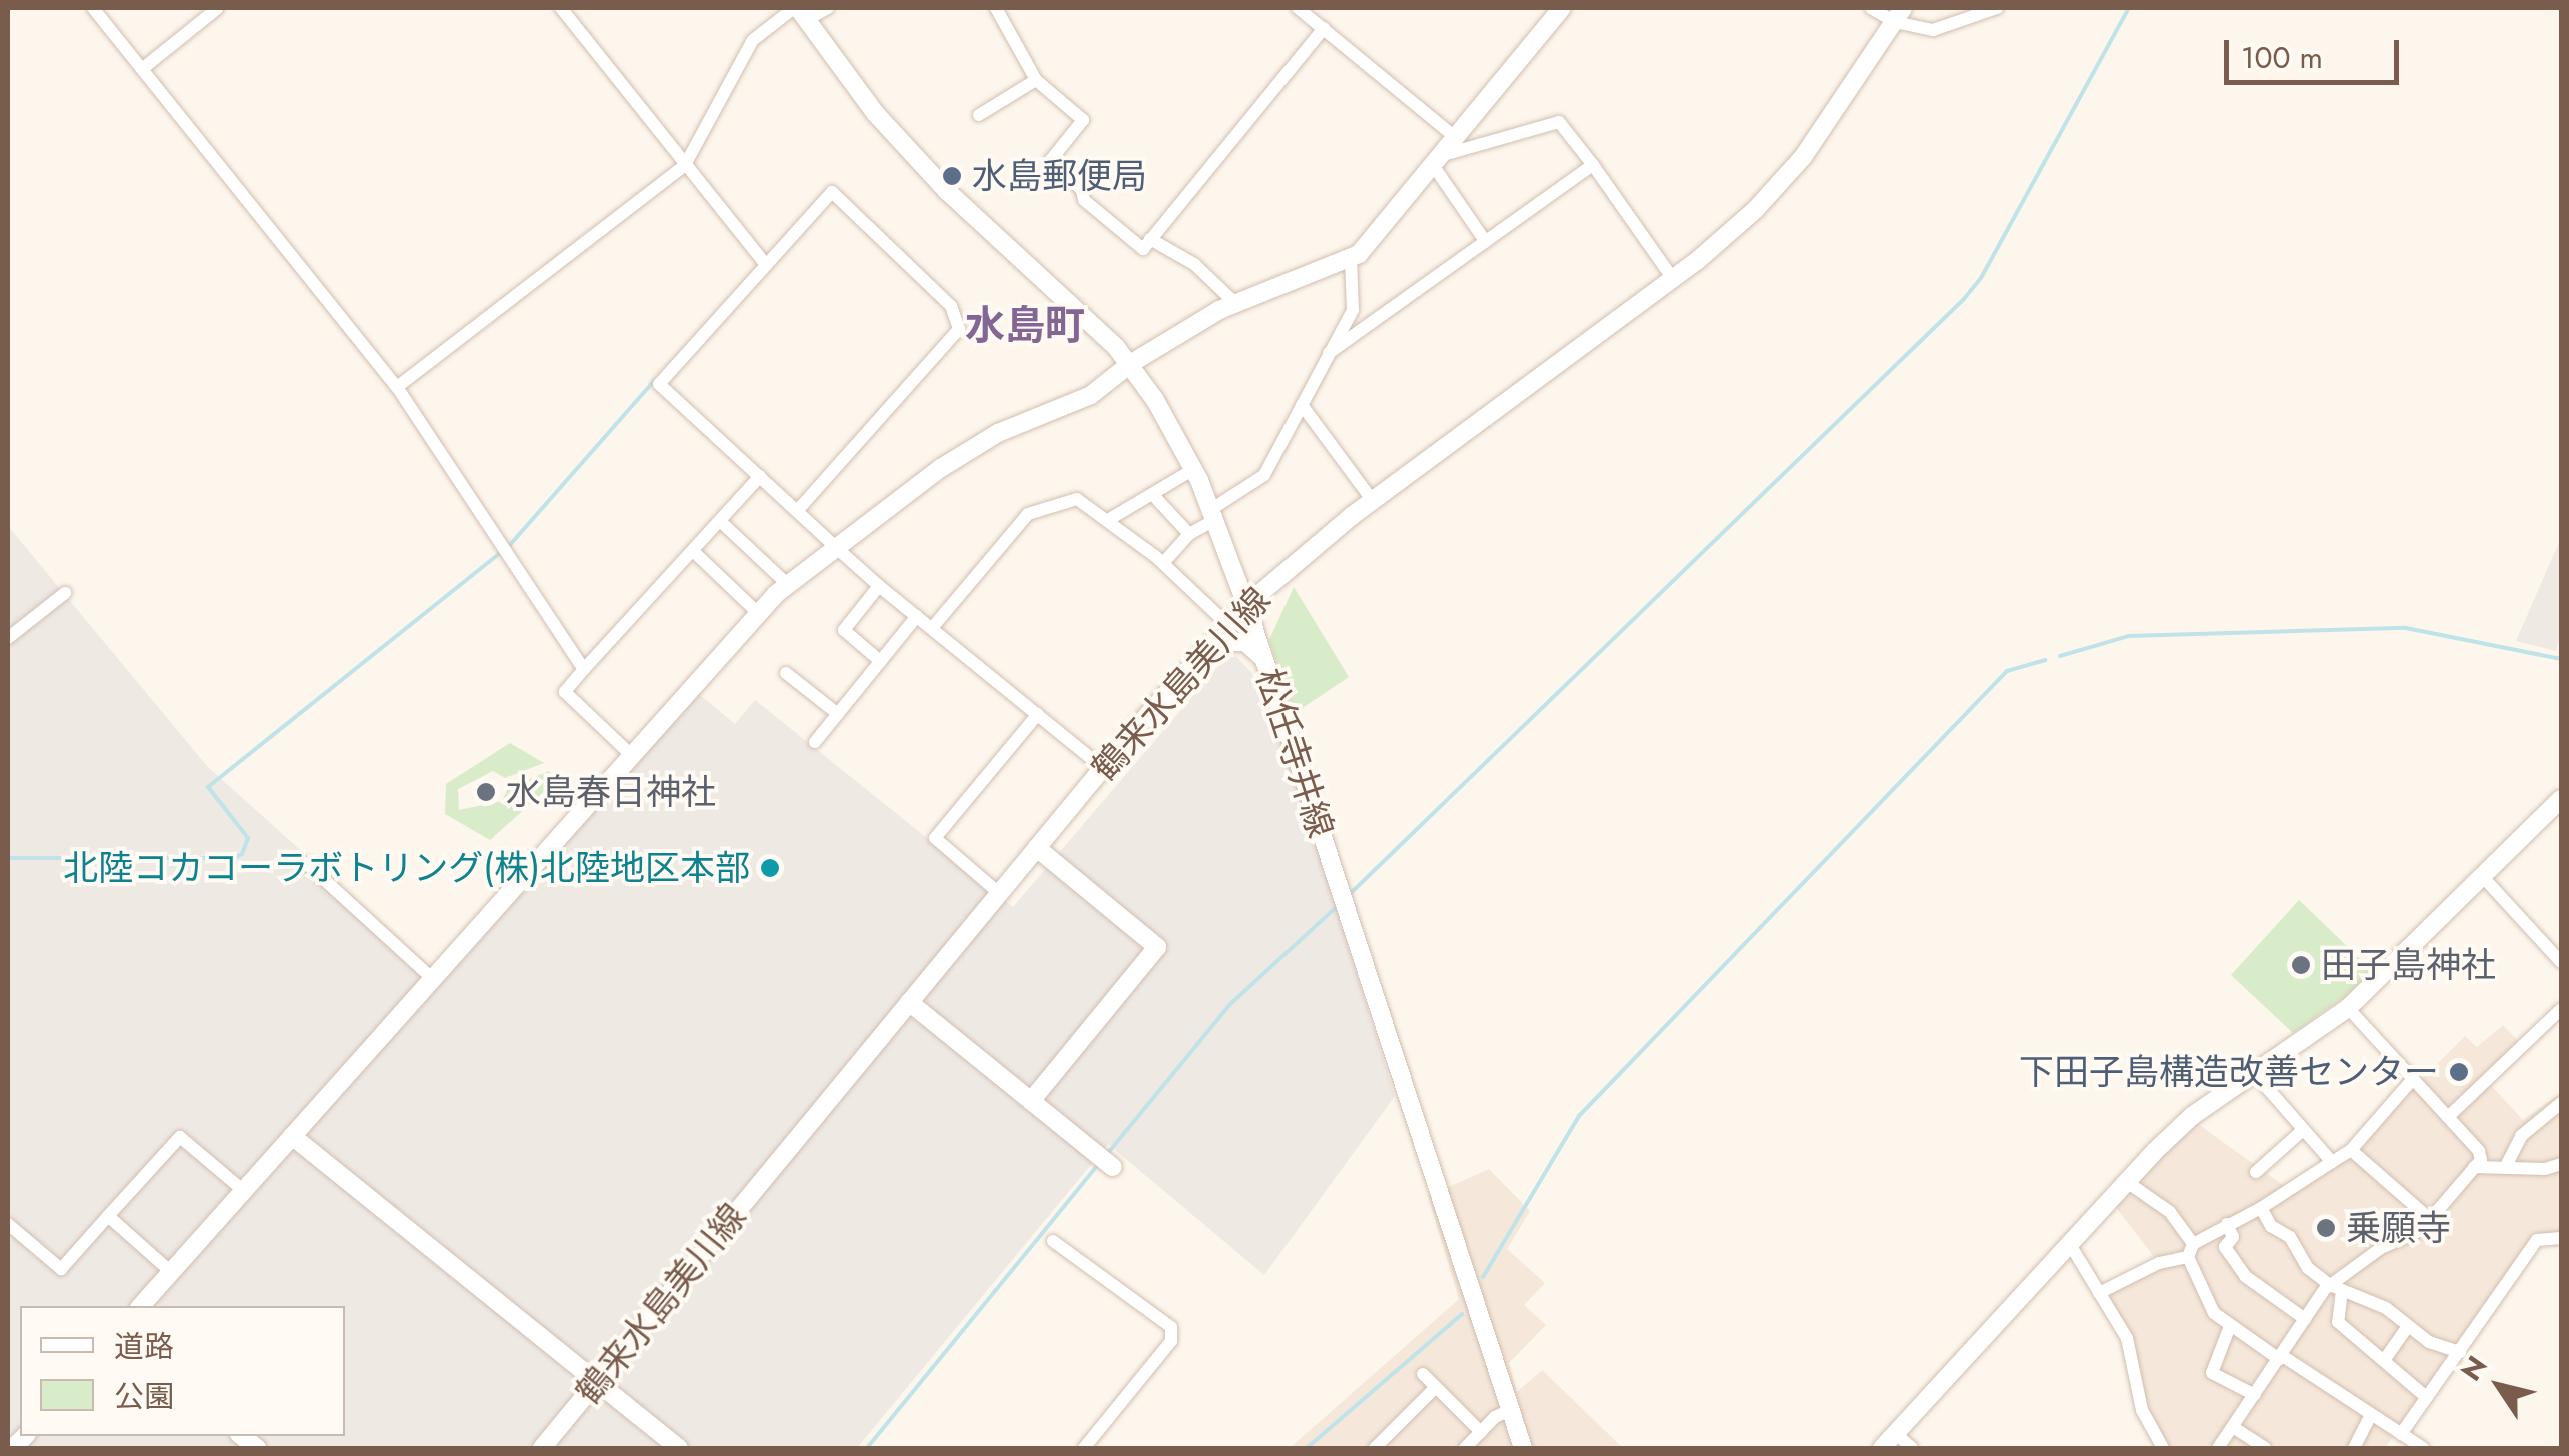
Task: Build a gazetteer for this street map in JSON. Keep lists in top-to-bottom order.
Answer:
{
  "streets": {
    "street": ["鶴来水島美川線", "松任寺井線"]
  },
  "crossings": [
    ["鶴来水島美川線", "松任寺井線"]
  ],
  "districts": ["水島町"],
  "places": [
    "水島郵便局",
    "水島春日神社",
    "北陸コカコーラボトリング(株)北陸地区本部",
    "田子島神社",
    "下田子島構造改善センター",
    "乗願寺"
  ],
  "legend": ["道路", "公園"],
  "scale_bar": "100 m",
  "north": "top left"
}
